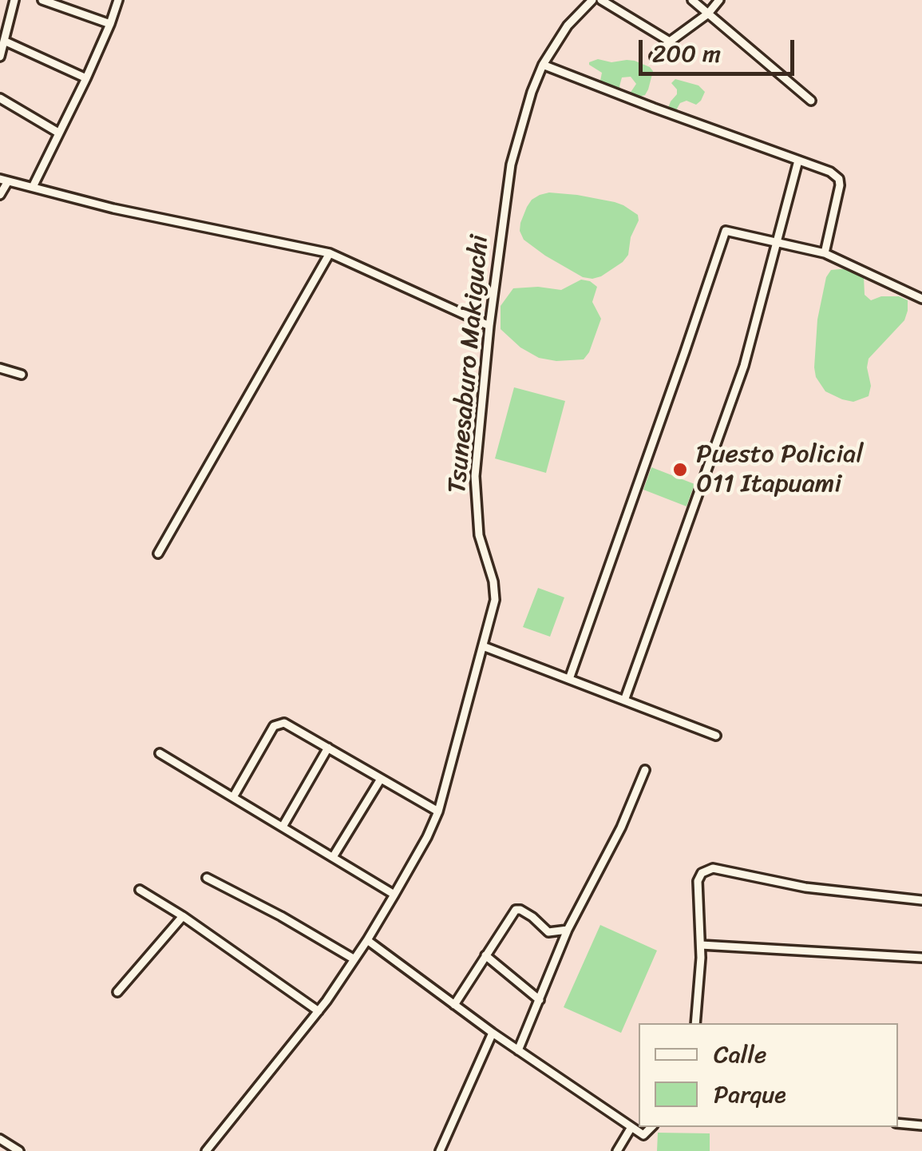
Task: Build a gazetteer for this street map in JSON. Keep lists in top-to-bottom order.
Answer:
{
  "streets": {
    "street": ["Tsunesaburo Makiguchi"]
  },
  "places": ["Puesto Policial 011 Itapuami"],
  "legend": ["Calle", "Parque"],
  "scale_bar": "200 m"
}
